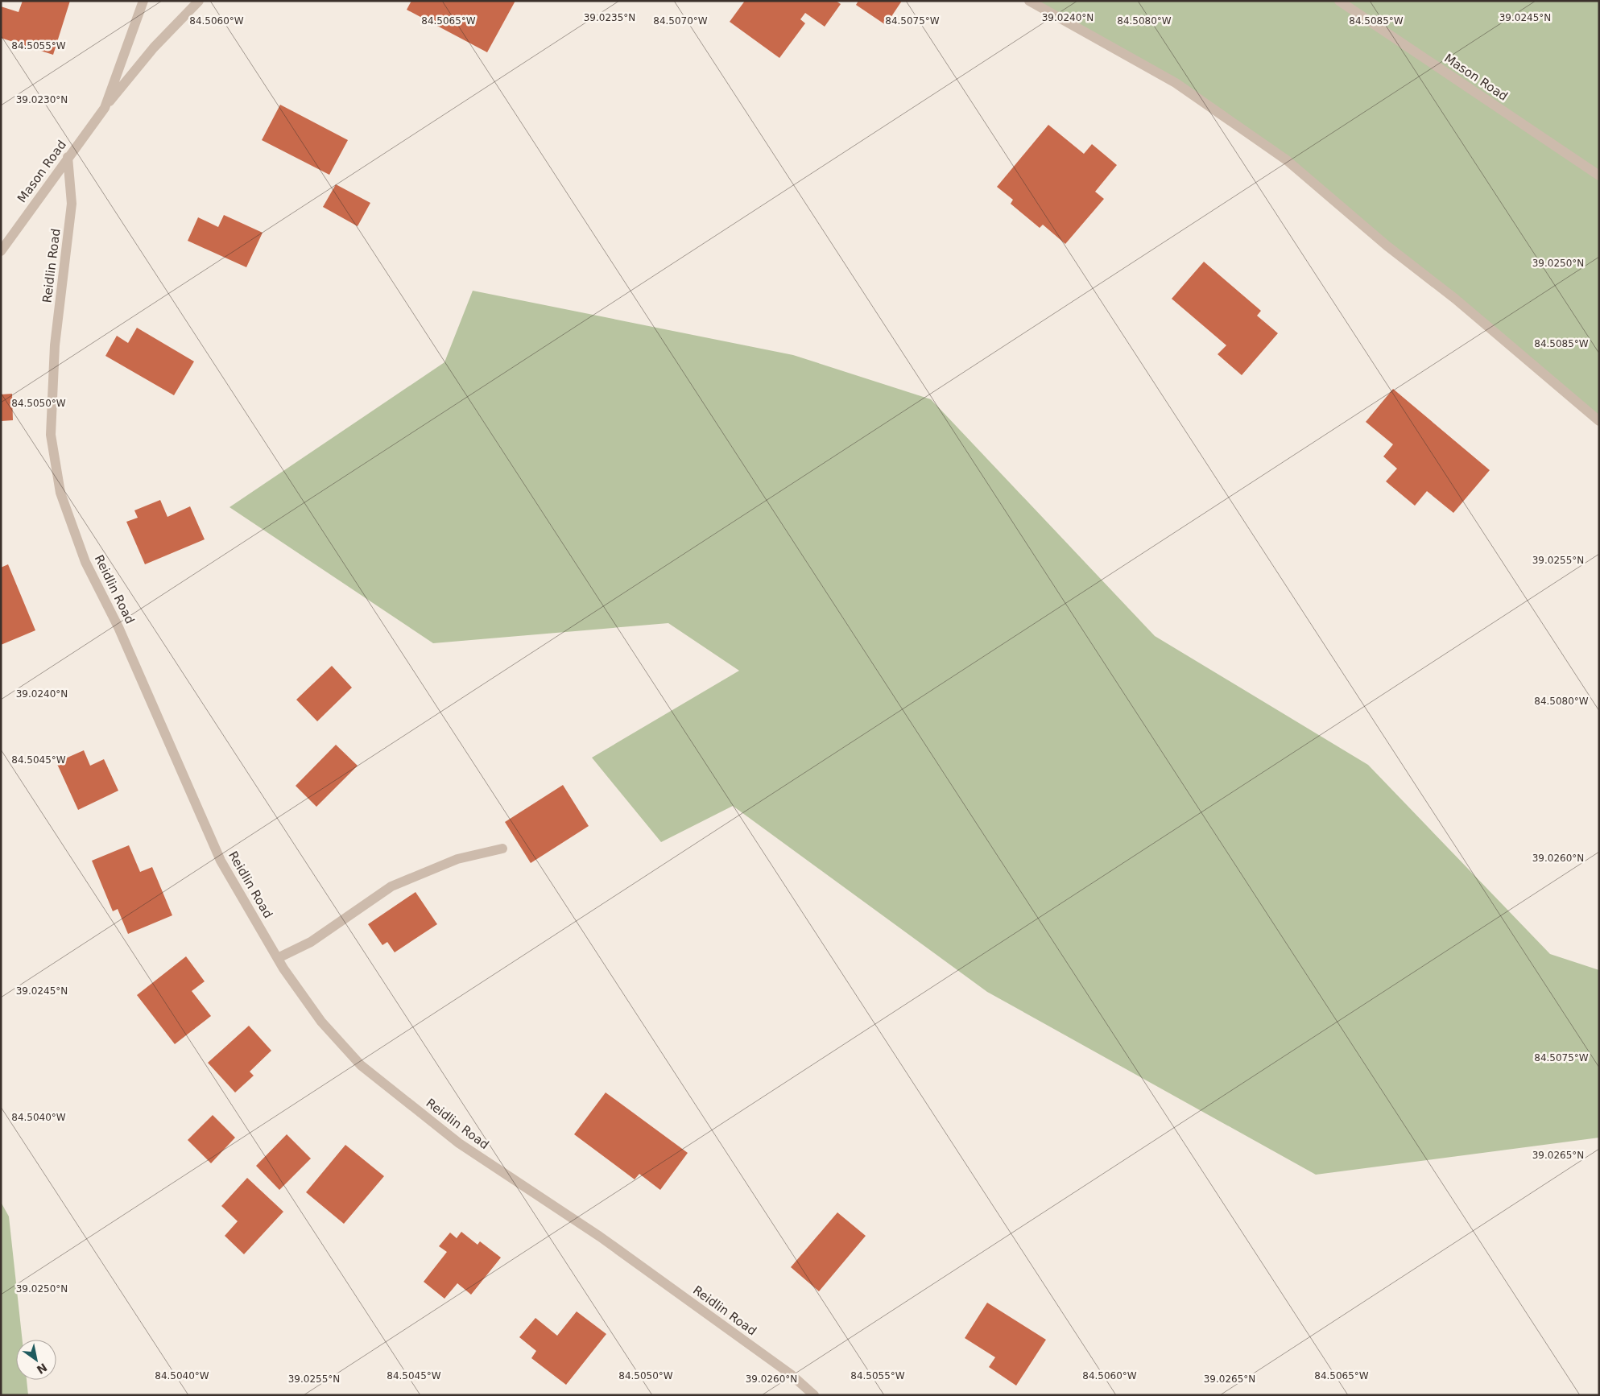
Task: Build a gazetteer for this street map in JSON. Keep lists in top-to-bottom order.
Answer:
{
  "streets": {
    "street": ["Mason Road", "Reidlin Road"]
  },
  "crossings": [
    ["Mason Road", "Reidlin Road"]
  ],
  "north": "bottom right",
  "coordinates": [
    "39.0235°N",
    "39.0240°N",
    "39.0245°N",
    "84.5060°W",
    "84.5065°W",
    "84.5070°W",
    "84.5075°W",
    "84.5080°W",
    "84.5085°W",
    "84.5055°W",
    "39.0230°N",
    "39.0250°N",
    "84.5050°W",
    "39.0255°N",
    "84.5045°W",
    "39.0260°N",
    "84.5040°W",
    "39.0265°N"
  ]
}
